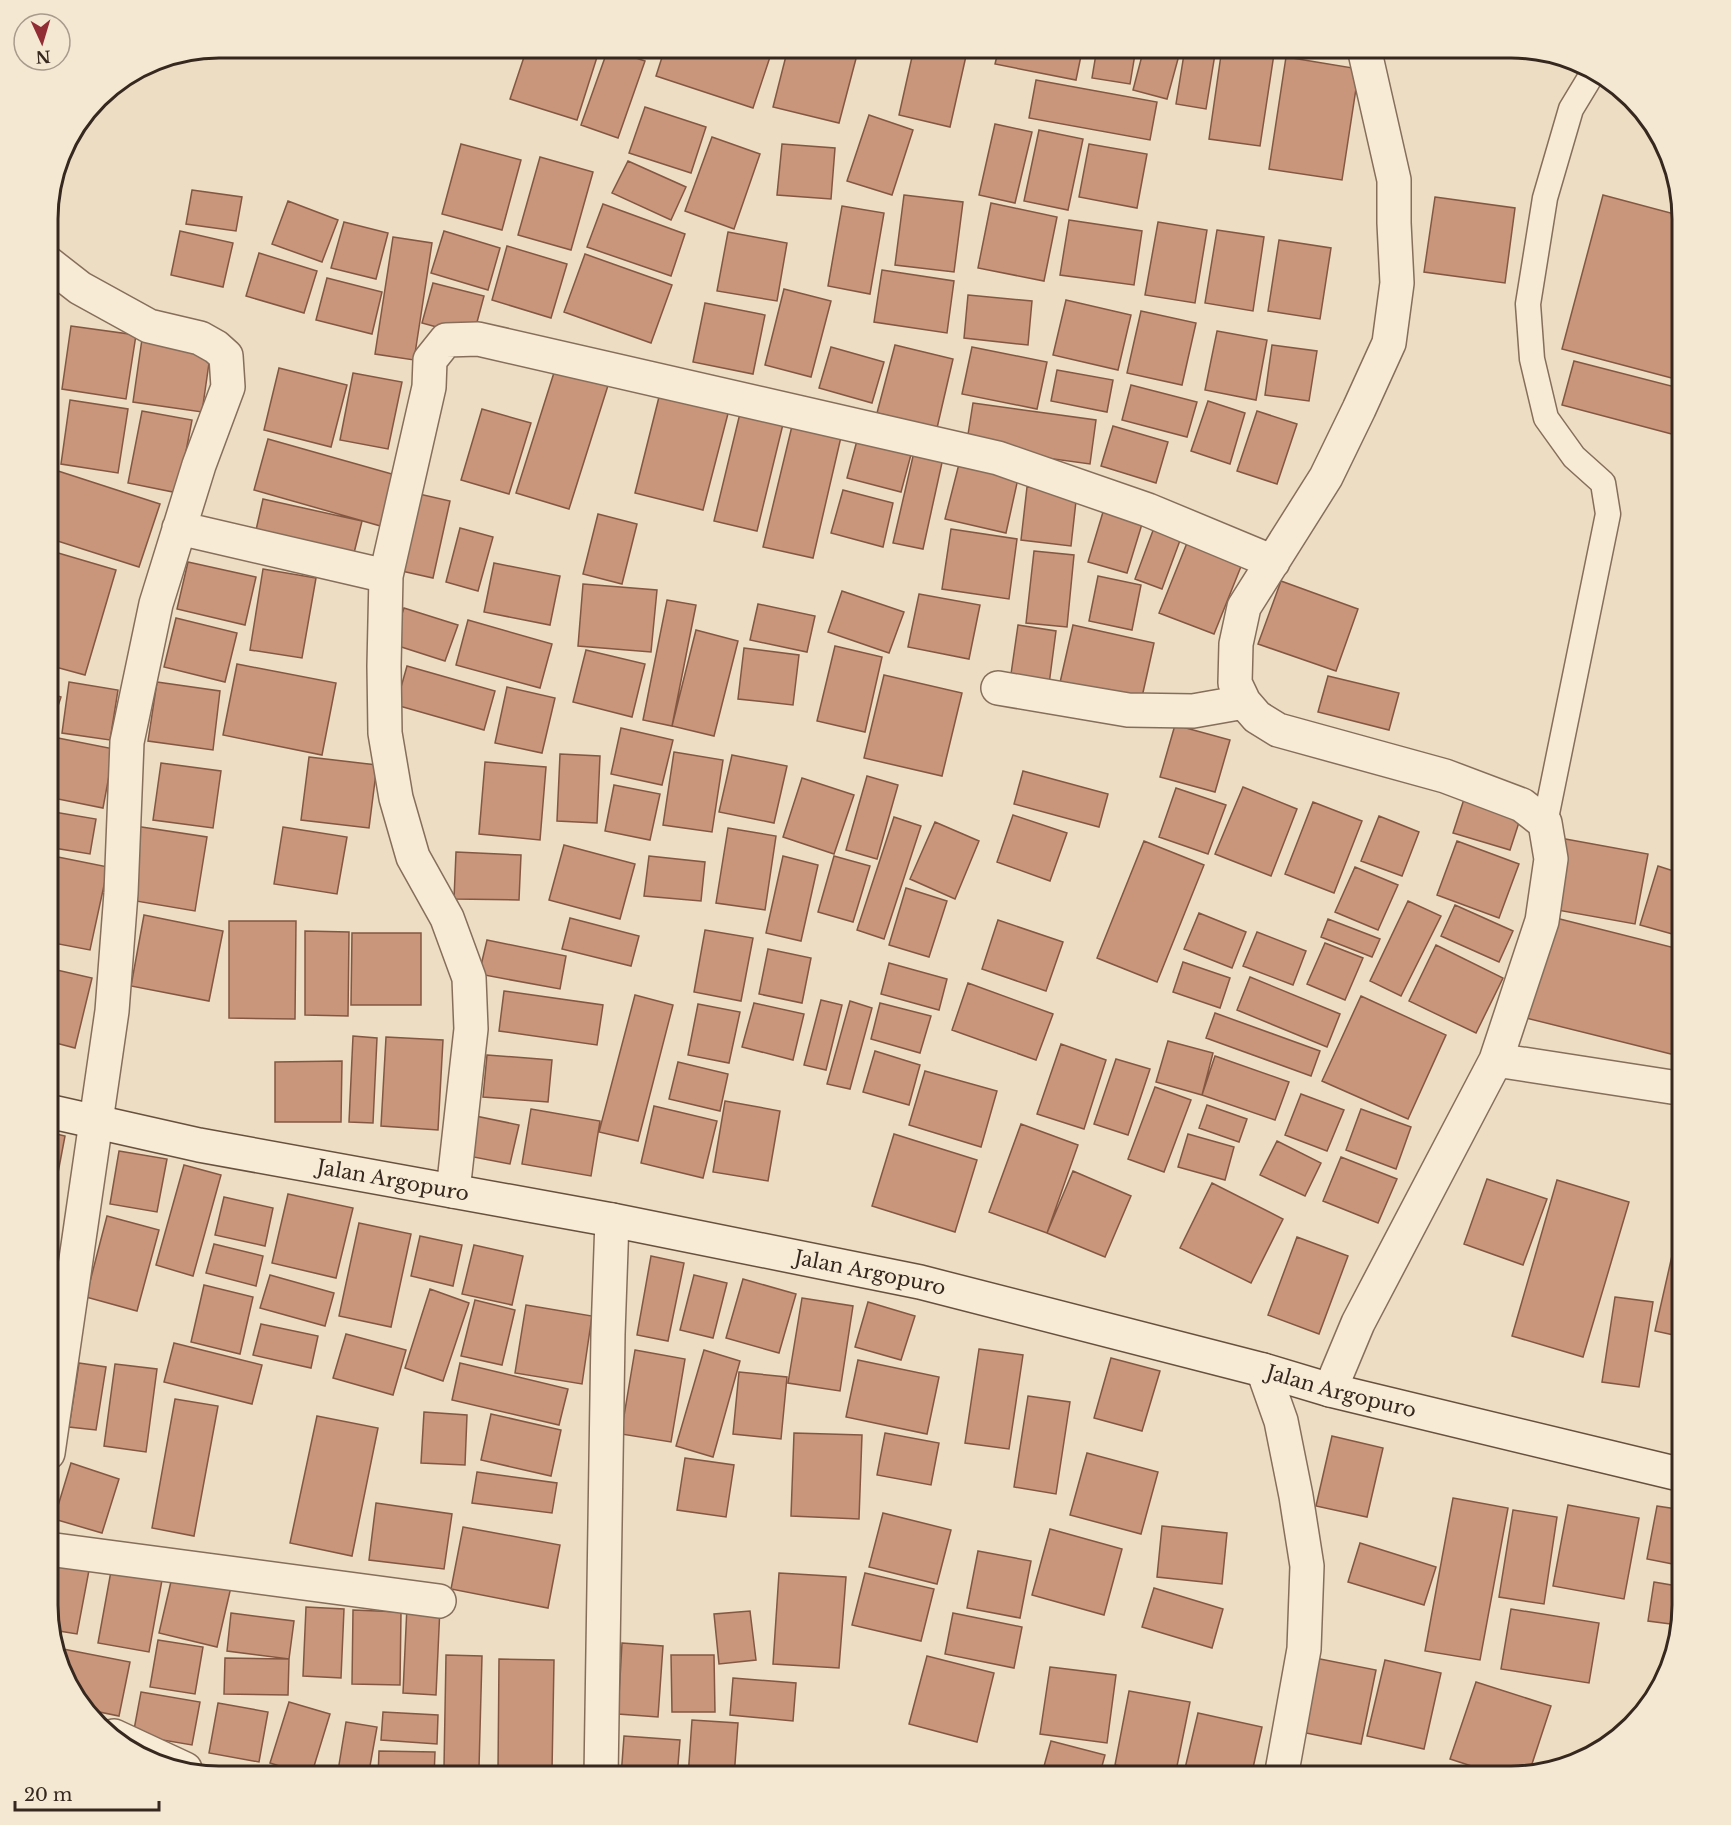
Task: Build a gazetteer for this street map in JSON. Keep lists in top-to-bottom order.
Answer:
{
  "streets": {
    "street": ["Jalan Argopuro"]
  },
  "scale_bar": "20 m",
  "north": "bottom"
}
